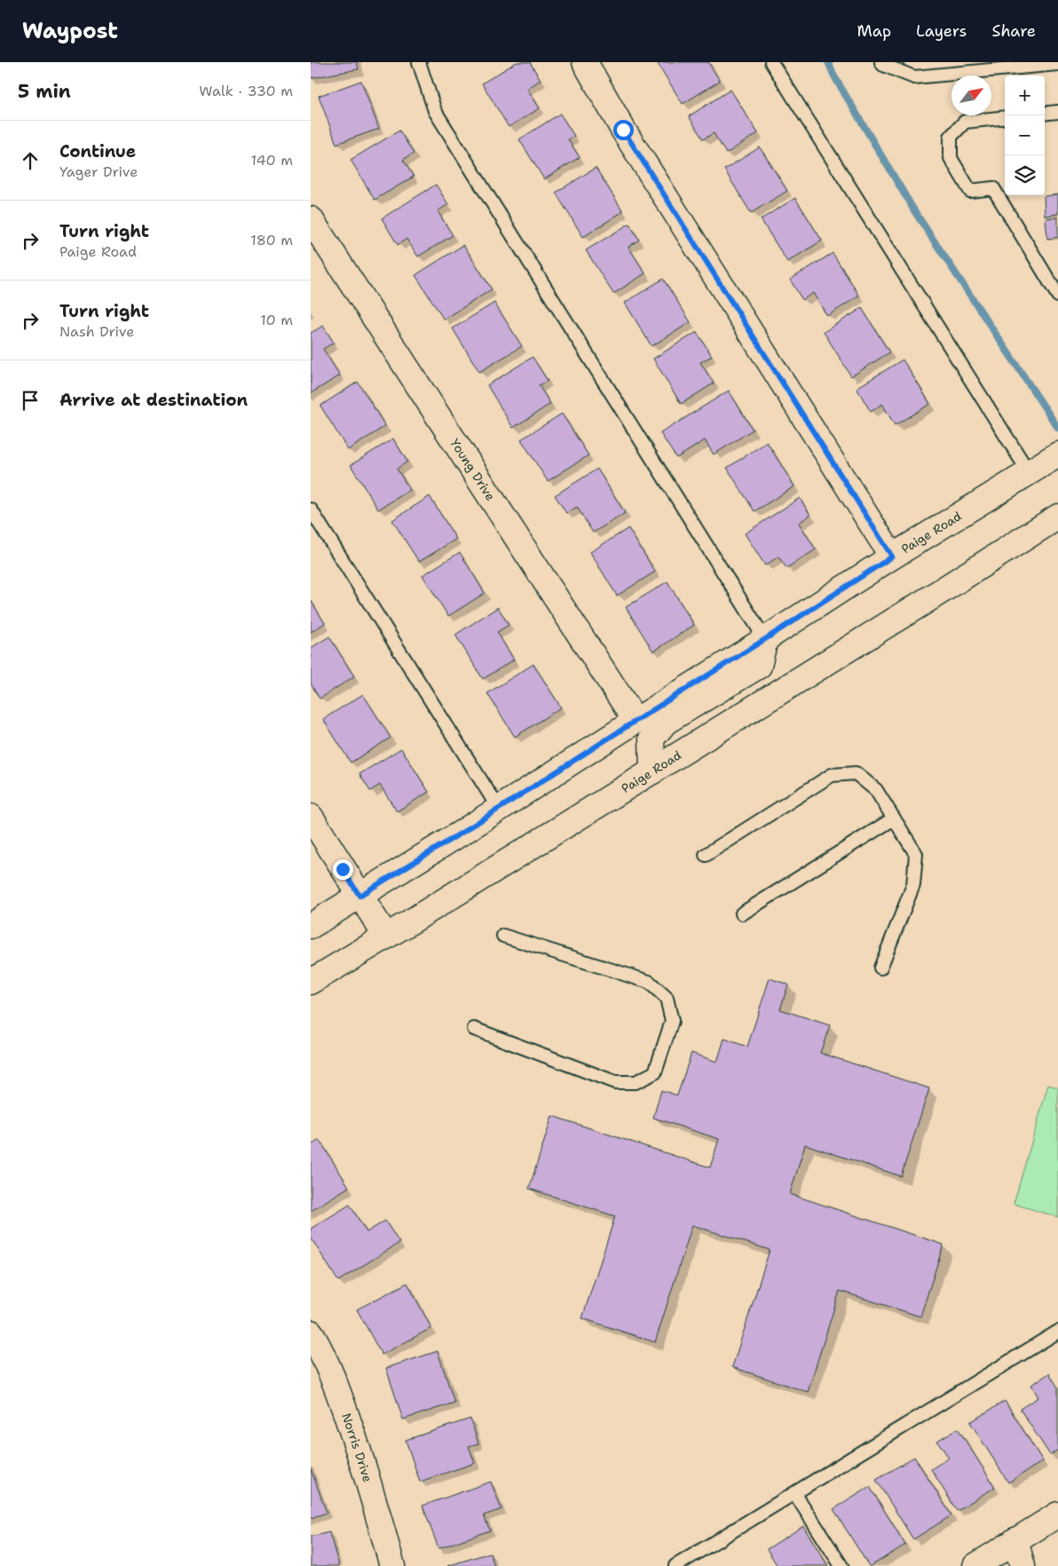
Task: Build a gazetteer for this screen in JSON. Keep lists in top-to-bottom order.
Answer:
{
  "streets": {
    "main road": ["Young Drive", "Paige Road", "Norris Drive"]
  },
  "crossings": [
    ["Young Drive", "Paige Road"]
  ],
  "north": "top right",
  "page": {
    "header": "Waypost",
    "nav": ["Map", "Layers", "Share"],
    "heading": ["5 min", "Walk · 330 m"],
    "map_buttons": ["+", "−"],
    "list": [
      ["Continue", "Yager Drive", "140 m"],
      ["Turn right", "Paige Road", "180 m"],
      ["Turn right", "Nash Drive", "10 m"],
      "Arrive at destination"
    ]
  }
}
